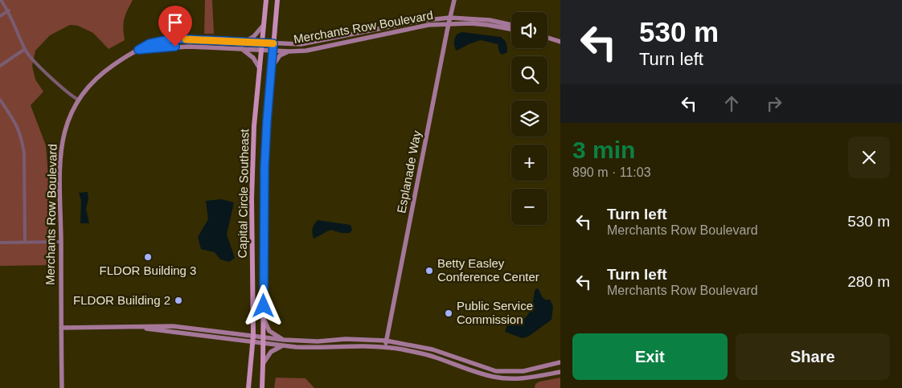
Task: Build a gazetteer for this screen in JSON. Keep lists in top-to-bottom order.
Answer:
{
  "streets": {
    "main road": ["Capital Circle Southeast"],
    "street": ["Merchants Row Boulevard", "Esplanade Way"]
  },
  "crossings": [
    ["Merchants Row Boulevard", "Esplanade Way"],
    ["Merchants Row Boulevard", "Capital Circle Southeast"]
  ],
  "places": [
    "FLDOR Building 3",
    "Betty Easley Conference Center",
    "FLDOR Building 2",
    "Public Service Commission"
  ],
  "page": {
    "turn": ["530 m", "Turn left"],
    "map_buttons": ["+", "−"],
    "heading": ["3 min", "890 m · 11:03"],
    "list": [
      {
        "name": "Turn left",
        "note": "Merchants Row Boulevard",
        "value": "530 m"
      },
      {
        "name": "Turn left",
        "note": "Merchants Row Boulevard",
        "value": "280 m"
      }
    ],
    "buttons": ["Exit", "Share"]
  }
}
